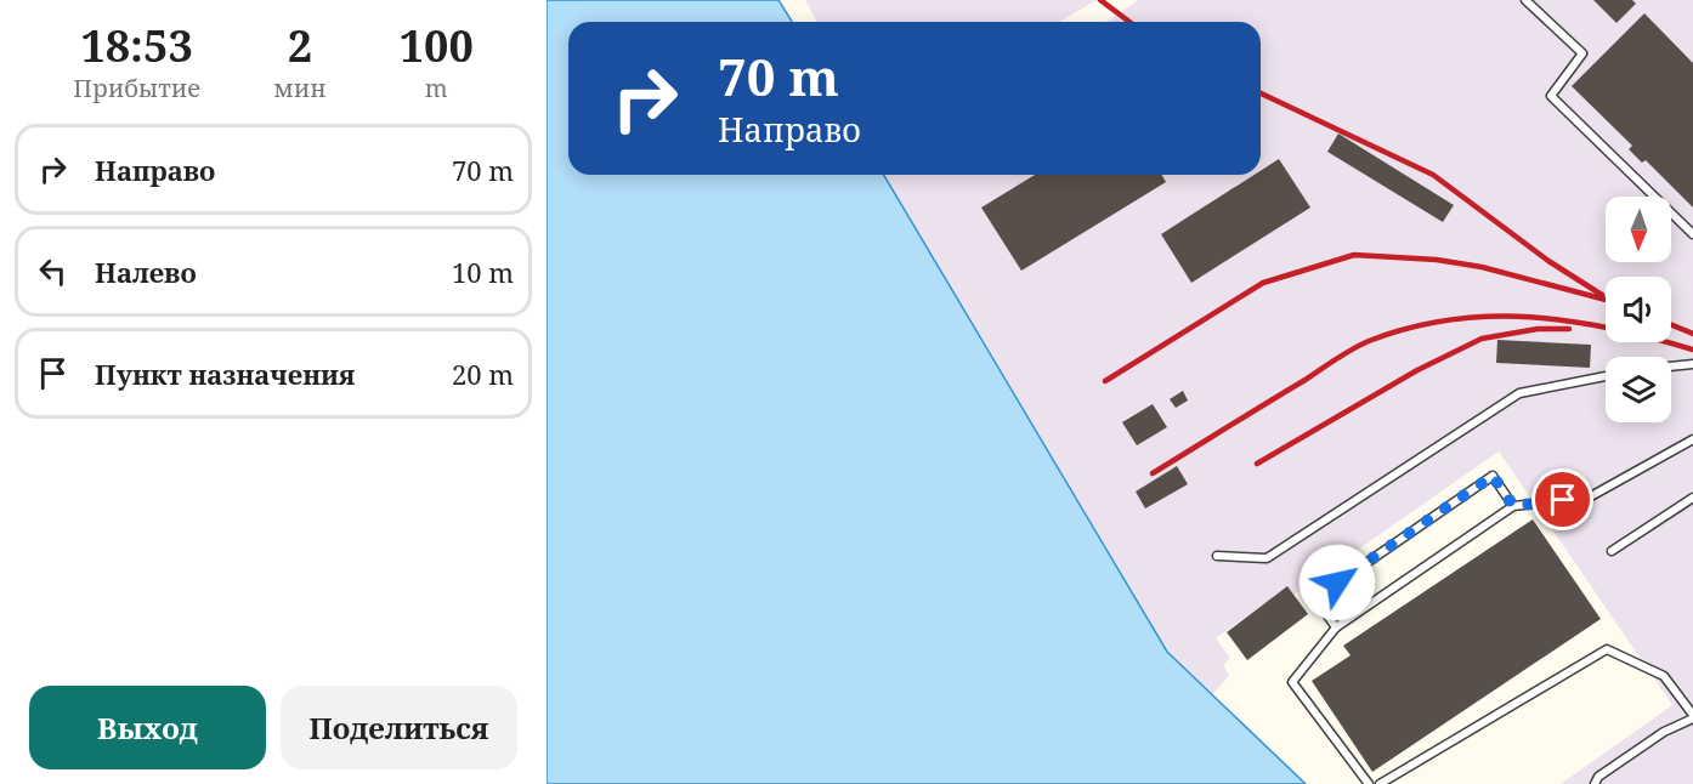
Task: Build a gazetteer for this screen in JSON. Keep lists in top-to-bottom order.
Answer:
{
  "north": "bottom",
  "page": {
    "eta": [
      "18:53",
      "Прибытие",
      "2",
      "мин",
      "100",
      "m"
    ],
    "turn": ["70 m", "Направо"],
    "list": [
      {
        "name": "Направо",
        "value": "70 m"
      },
      {
        "name": "Налево",
        "value": "10 m"
      },
      {
        "name": "Пункт назначения",
        "value": "20 m"
      }
    ],
    "buttons": ["Выход", "Поделиться"]
  }
}
